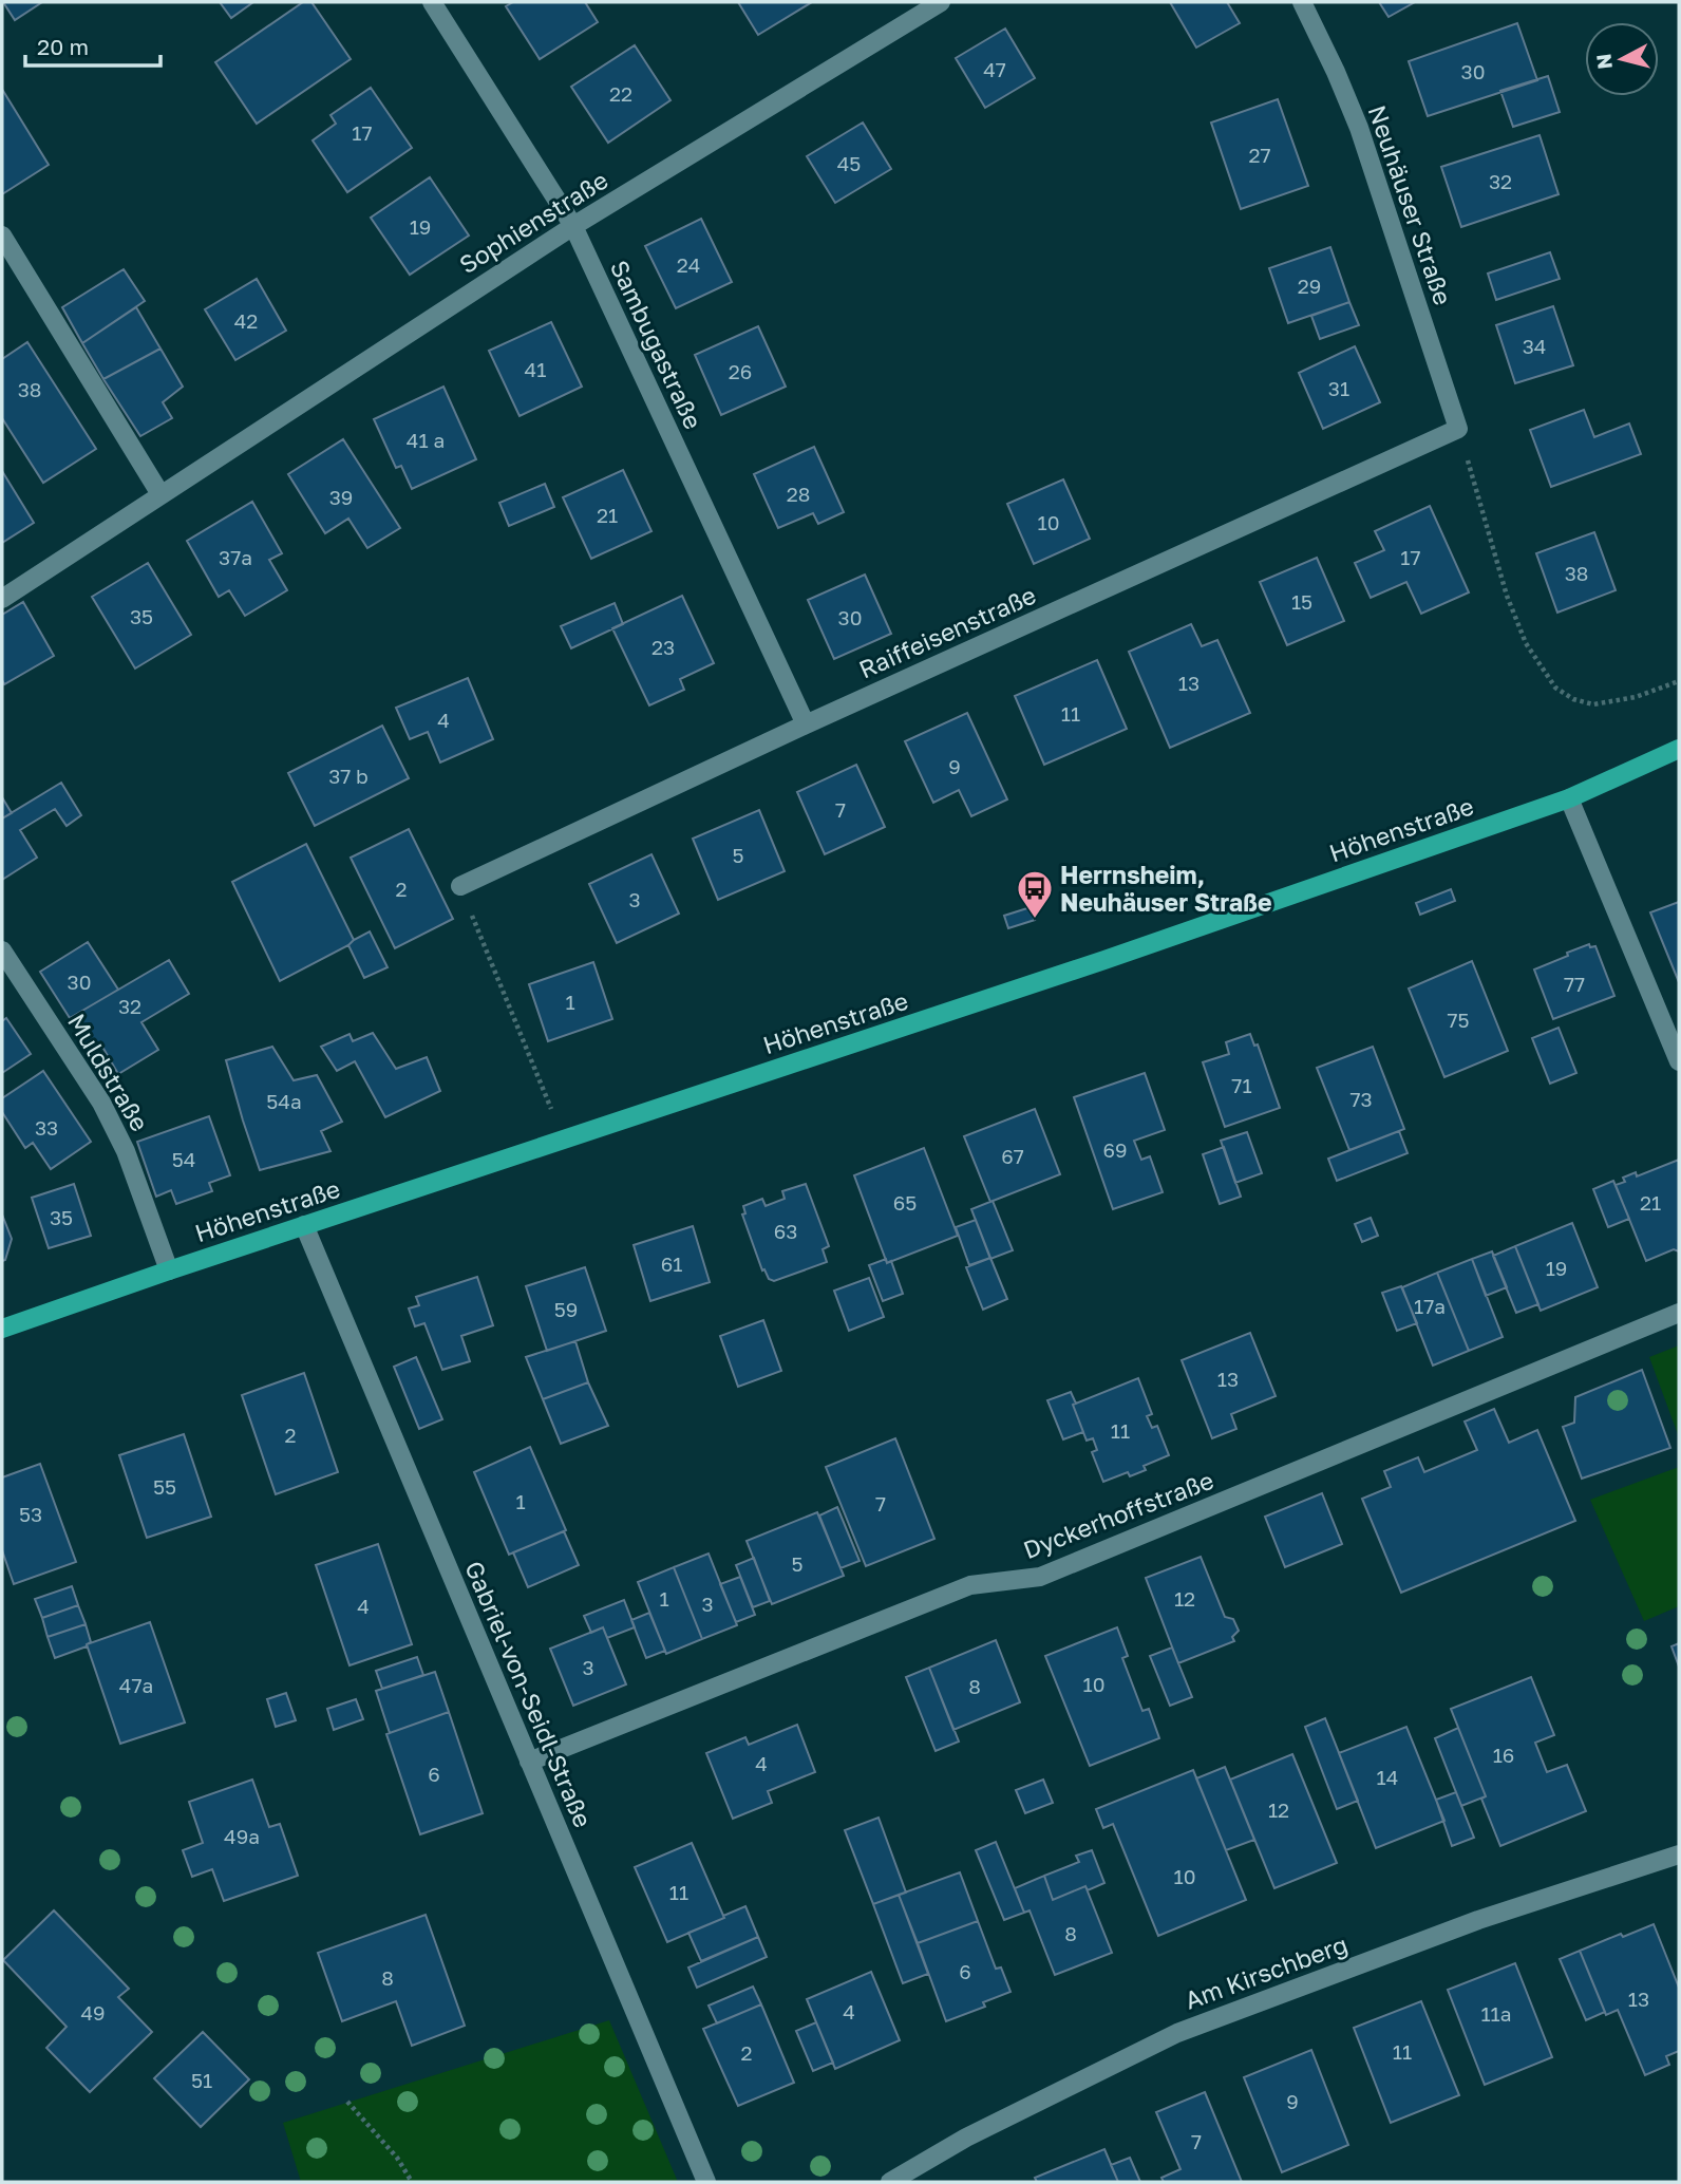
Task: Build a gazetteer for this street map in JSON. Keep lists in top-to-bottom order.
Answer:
{
  "streets": {
    "main road": ["Höhenstraße"],
    "street": [
      "Neuhäuser Straße",
      "Sophienstraße",
      "Sambugastraße",
      "Raiffeisenstraße",
      "Muldstraße",
      "Dyckerhoffstraße",
      "Gabriel-von-Seidl-Straße",
      "Am Kirschberg"
    ]
  },
  "crossings": [
    ["Neuhäuser Straße", "Raiffeisenstraße"],
    ["Sophienstraße", "Sambugastraße"],
    ["Sambugastraße", "Raiffeisenstraße"],
    ["Höhenstraße", "Muldstraße"],
    ["Höhenstraße", "Gabriel-von-Seidl-Straße"],
    ["Dyckerhoffstraße", "Gabriel-von-Seidl-Straße"]
  ],
  "places": {
    "bus stop": ["Herrnsheim, Neuhäuser Straße"]
  },
  "house_numbers": [
    "47",
    "30",
    "22",
    "17",
    "27",
    "45",
    "32",
    "19",
    "24",
    "29",
    "42",
    "34",
    "41",
    "26",
    "31",
    "38",
    "41 a",
    "28",
    "39",
    "21",
    "10",
    "37a",
    "17",
    "38",
    "15",
    "35",
    "30",
    "23",
    "13",
    "11",
    "4",
    "9",
    "37 b",
    "7",
    "5",
    "2",
    "3",
    "30",
    "77",
    "1",
    "32",
    "75",
    "71",
    "73",
    "54a",
    "33",
    "69",
    "67",
    "54",
    "65",
    "21",
    "35",
    "63",
    "61",
    "19",
    "17a",
    "59",
    "13",
    "11",
    "2",
    "55",
    "1",
    "7",
    "53",
    "5",
    "1",
    "12",
    "3",
    "4",
    "3",
    "10",
    "47a",
    "8",
    "16",
    "4",
    "6",
    "14",
    "12",
    "49a",
    "10",
    "11",
    "8",
    "6",
    "8",
    "13",
    "4",
    "49",
    "11a",
    "11",
    "2",
    "51",
    "9",
    "7"
  ],
  "scale_bar": "20 m",
  "north": "left"
}
